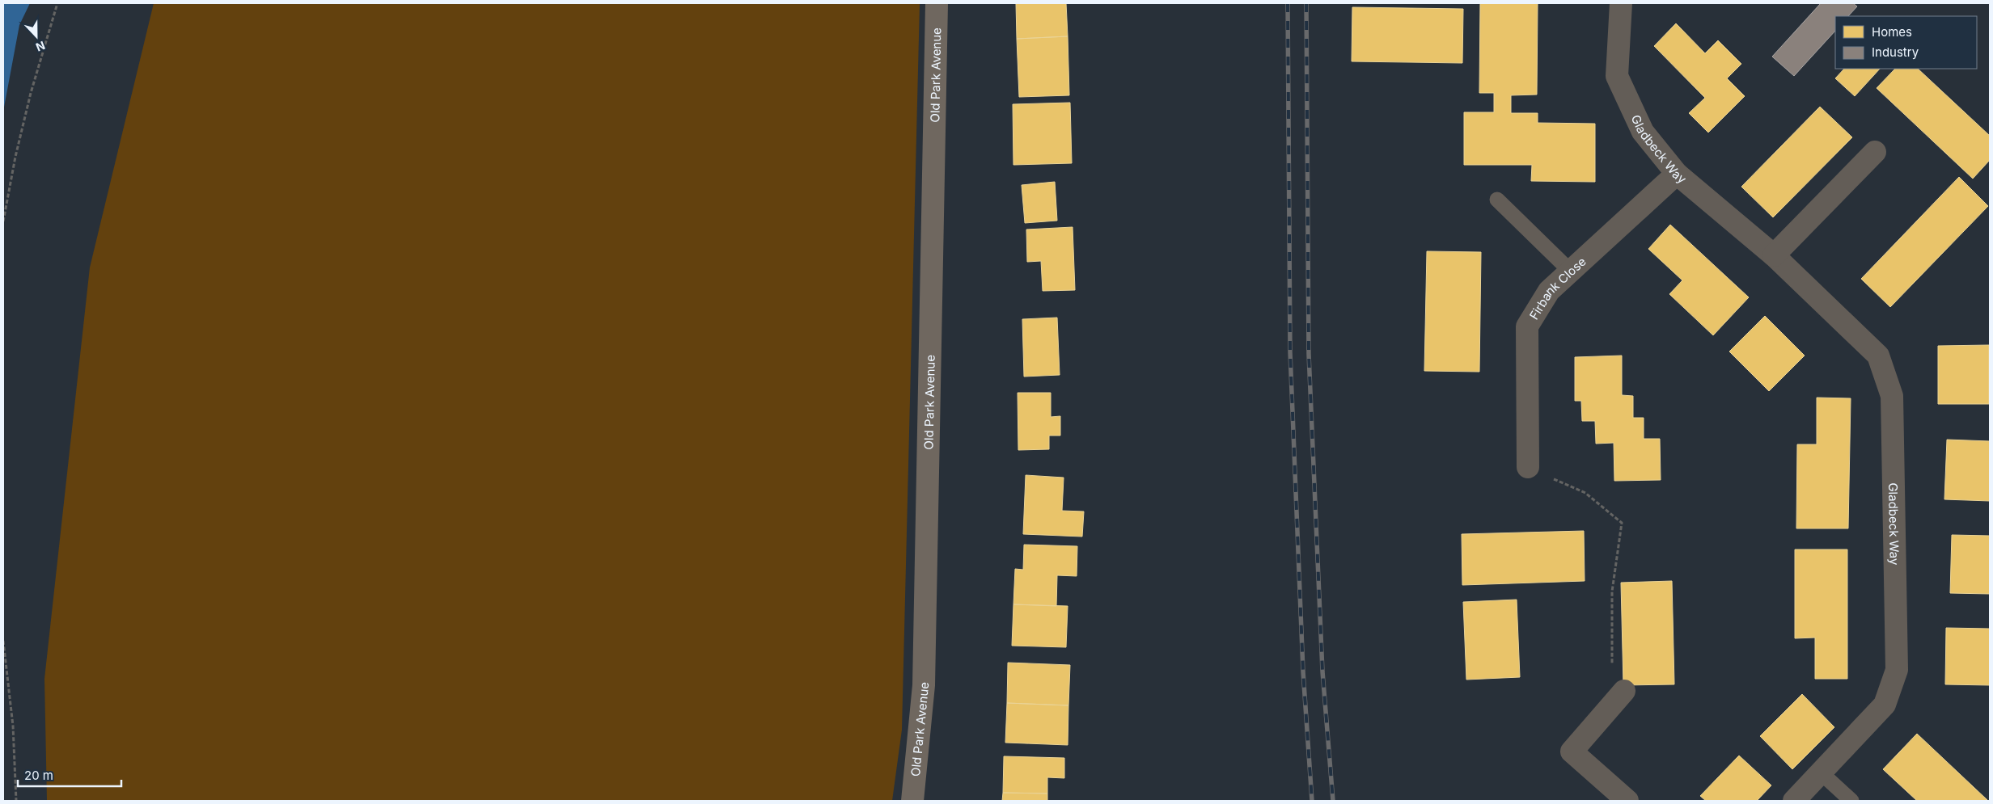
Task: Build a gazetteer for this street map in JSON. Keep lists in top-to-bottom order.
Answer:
{
  "streets": {
    "street": ["Old Park Avenue", "Gladbeck Way", "Firbank Close"]
  },
  "crossings": [
    ["Gladbeck Way", "Firbank Close"]
  ],
  "legend": ["Homes", "Industry"],
  "scale_bar": "20 m",
  "north": "bottom"
}
